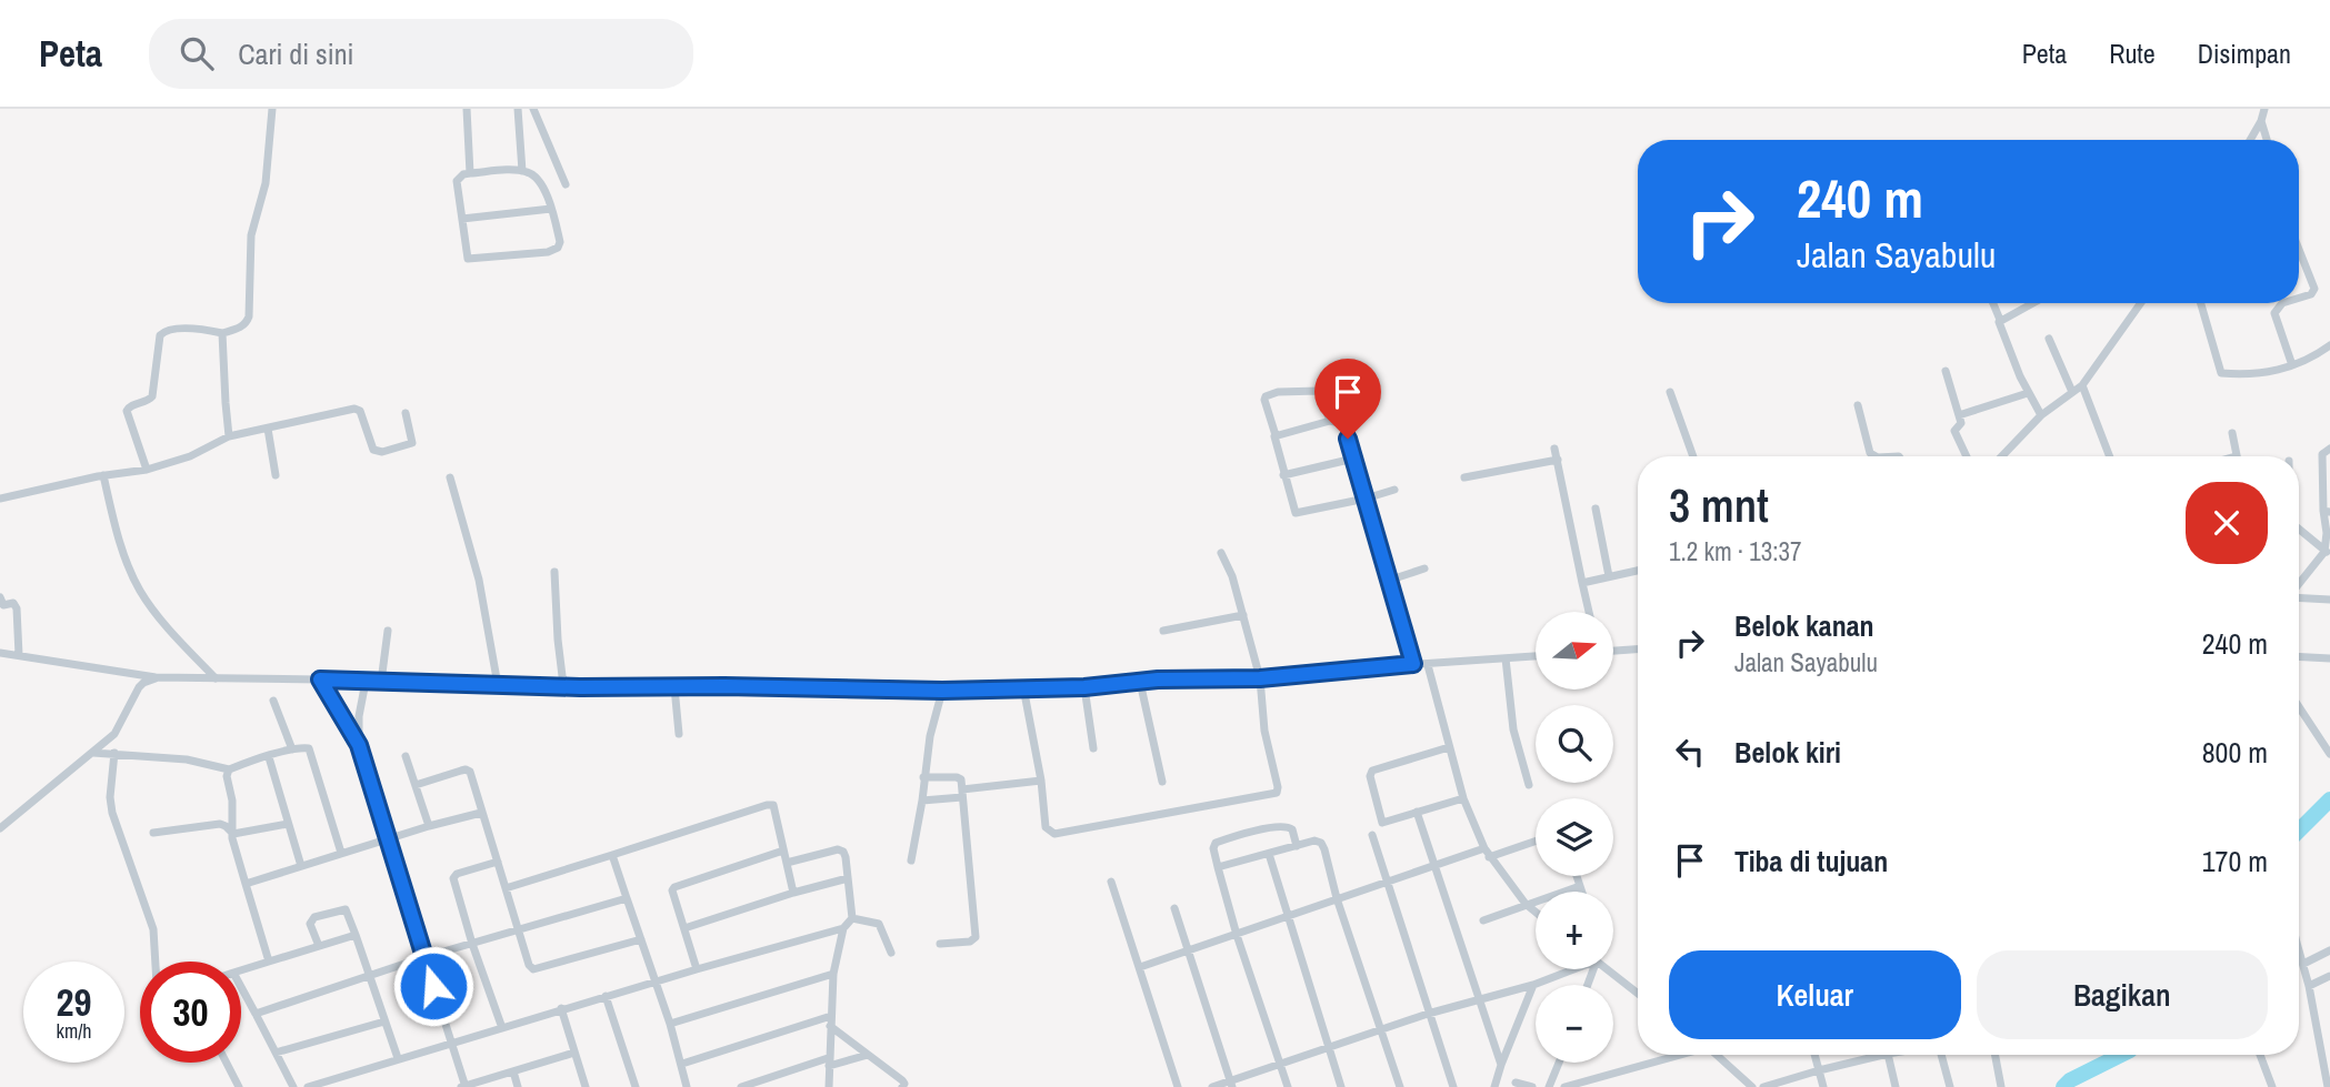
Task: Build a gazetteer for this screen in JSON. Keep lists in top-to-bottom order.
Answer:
{
  "north": "right",
  "page": {
    "header": "Peta",
    "search": "Cari di sini",
    "nav": ["Peta", "Rute", "Disimpan"],
    "turn": ["240 m", "Jalan Sayabulu"],
    "heading": ["3 mnt", "1.2 km · 13:37"],
    "list": [
      {
        "name": "Belok kanan",
        "note": "Jalan Sayabulu",
        "value": "240 m"
      },
      {
        "name": "Belok kiri",
        "value": "800 m"
      },
      {
        "name": "Tiba di tujuan",
        "value": "170 m"
      }
    ],
    "map_buttons": ["+", "−"],
    "buttons": ["Keluar", "Bagikan"],
    "speed": "29 km/h",
    "limit": "30"
  }
}
